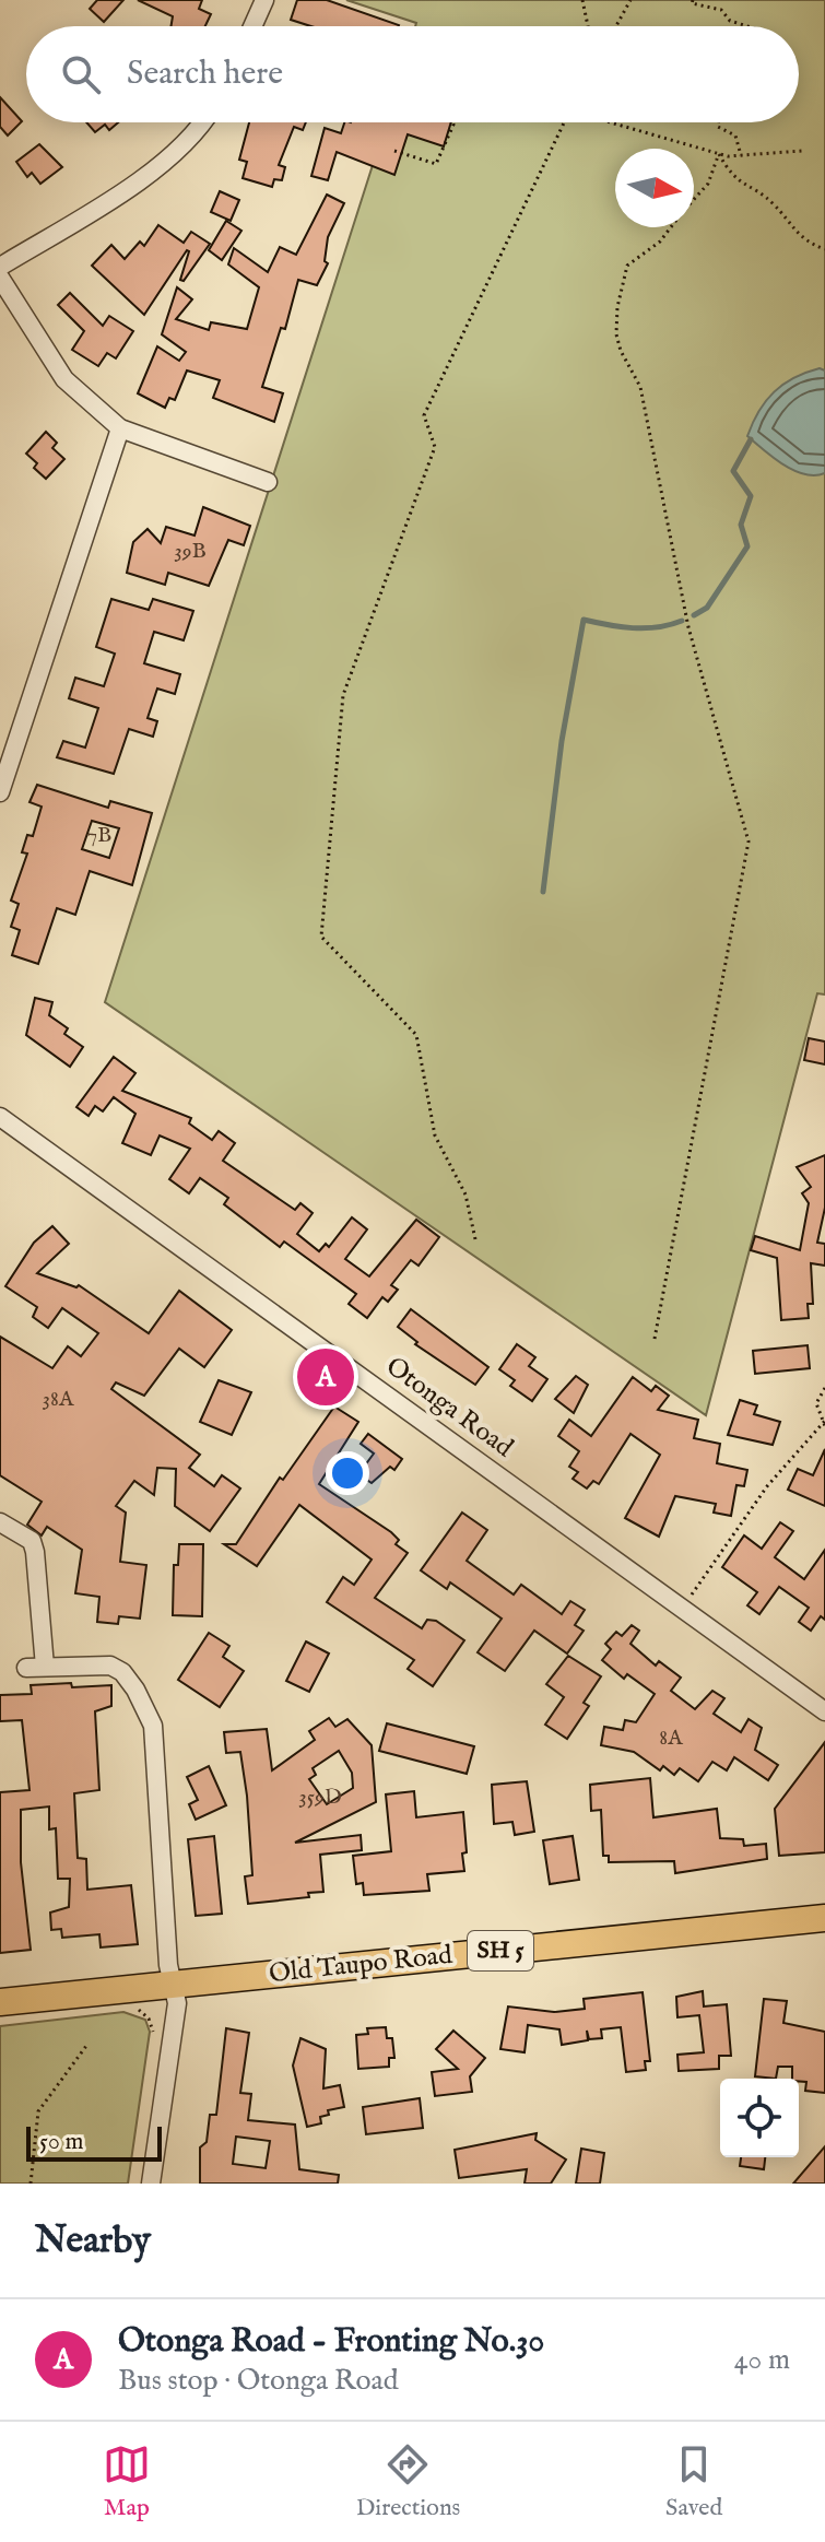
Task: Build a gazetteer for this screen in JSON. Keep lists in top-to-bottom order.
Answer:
{
  "streets": {
    "highway": ["SH 5", "Old Taupo Road"],
    "street": ["Otonga Road"]
  },
  "house_numbers": [
    "39B",
    "7B",
    "38A",
    "8A",
    "359D"
  ],
  "scale_bar": "50 m",
  "north": "right",
  "page": {
    "search": "Search here",
    "pins": "A",
    "scale": "50 m",
    "heading": "Nearby",
    "list": [
      {
        "mark": "A",
        "name": "Otonga Road - Fronting No.30",
        "note": "Bus stop · Otonga Road",
        "value": "40 m"
      }
    ],
    "nav": ["Map", "Directions", "Saved"]
  }
}
